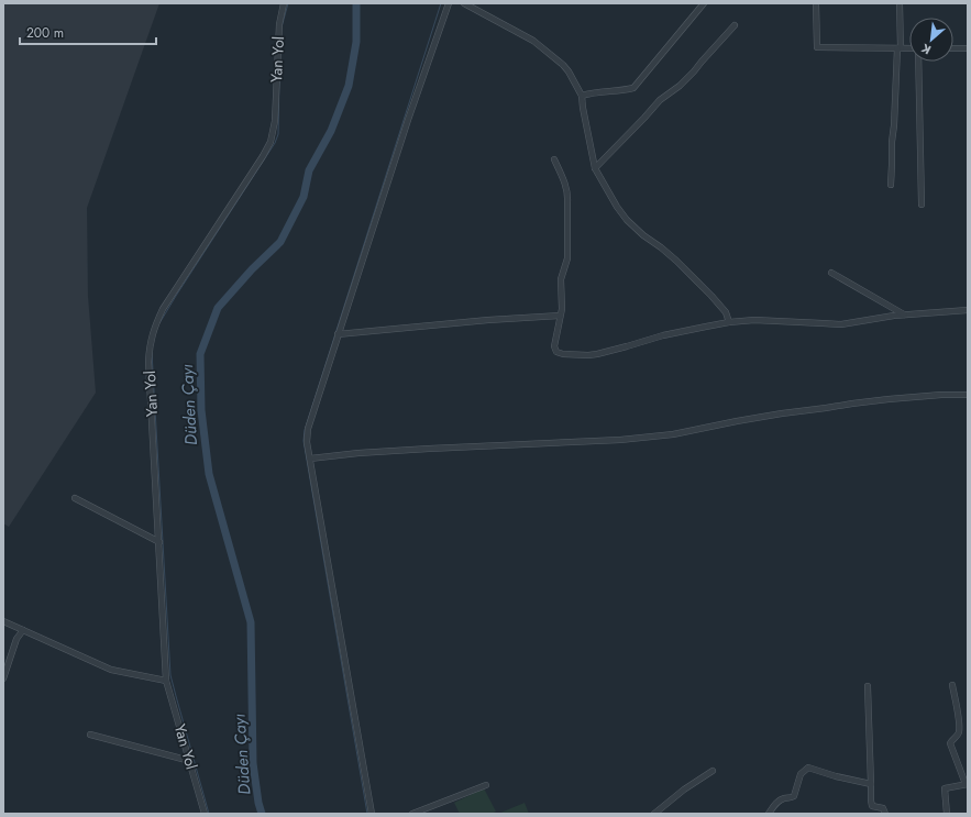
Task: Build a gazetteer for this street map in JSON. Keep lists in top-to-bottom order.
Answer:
{
  "streets": {
    "street": ["Yan Yol"]
  },
  "water": ["Düden Çayı"],
  "scale_bar": "200 m",
  "north": "bottom left"
}
